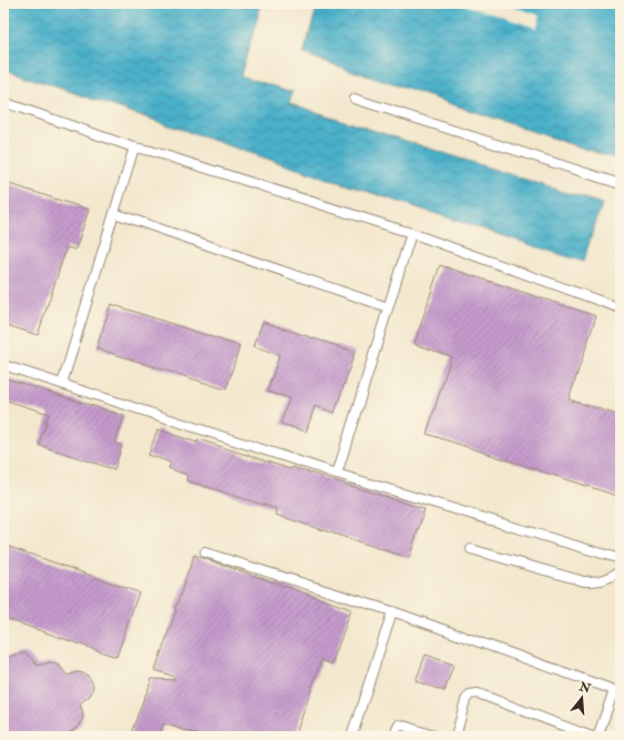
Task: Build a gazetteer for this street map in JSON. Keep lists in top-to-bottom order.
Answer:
{
  "north": "top"
}
